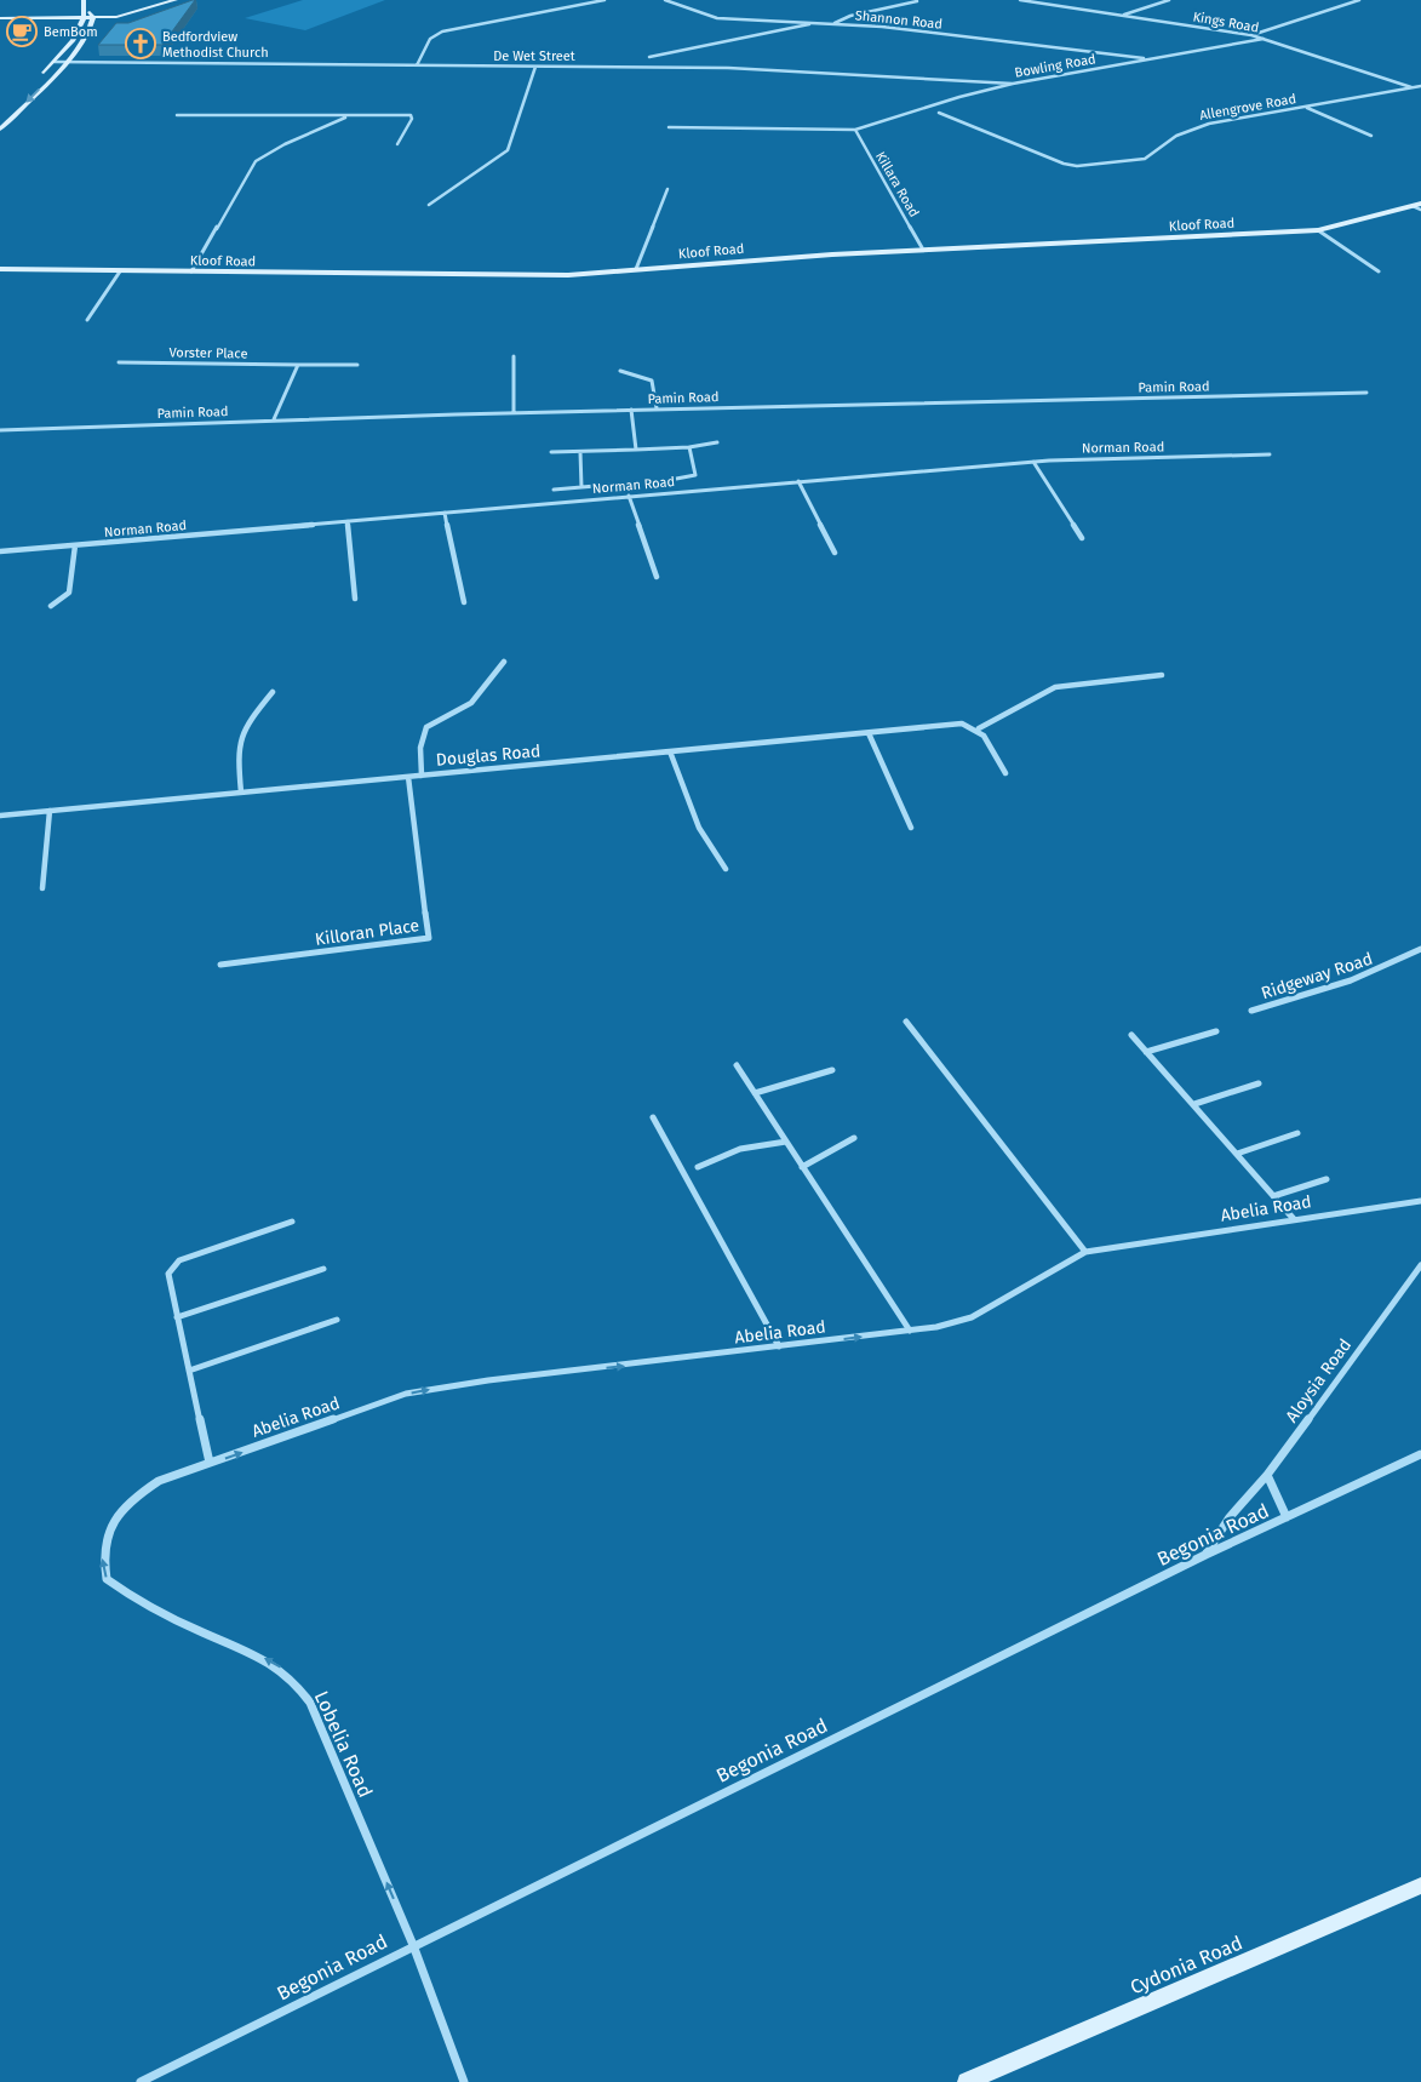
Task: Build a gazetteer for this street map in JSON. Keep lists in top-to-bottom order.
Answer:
{
  "streets": {
    "main road": ["Kloof Road", "Cydonia Road"],
    "street": [
      "Shannon Road",
      "Kings Road",
      "De Wet Street",
      "Bowling Road",
      "Allengrove Road",
      "Killara Road",
      "Vorster Place",
      "Pamin Road",
      "Norman Road",
      "Douglas Road",
      "Killoran Place",
      "Ridgeway Road",
      "Abelia Road",
      "Aloysia Road",
      "Begonia Road",
      "Lobelia Road"
    ]
  },
  "crossings": [
    ["Shannon Road", "Bowling Road"],
    ["Kings Road", "Bowling Road"],
    ["Kings Road", "Allengrove Road"],
    ["De Wet Street", "Bowling Road"],
    ["Bowling Road", "Killara Road"],
    ["Killara Road", "Kloof Road"],
    ["Douglas Road", "Killoran Place"],
    ["Abelia Road", "Lobelia Road"],
    ["Aloysia Road", "Begonia Road"],
    ["Begonia Road", "Lobelia Road"]
  ],
  "one_way": ["Abelia Road", "Lobelia Road"],
  "places": {
    "cafe": ["BemBom"],
    "church": ["Bedfordview Methodist Church"]
  }
}
